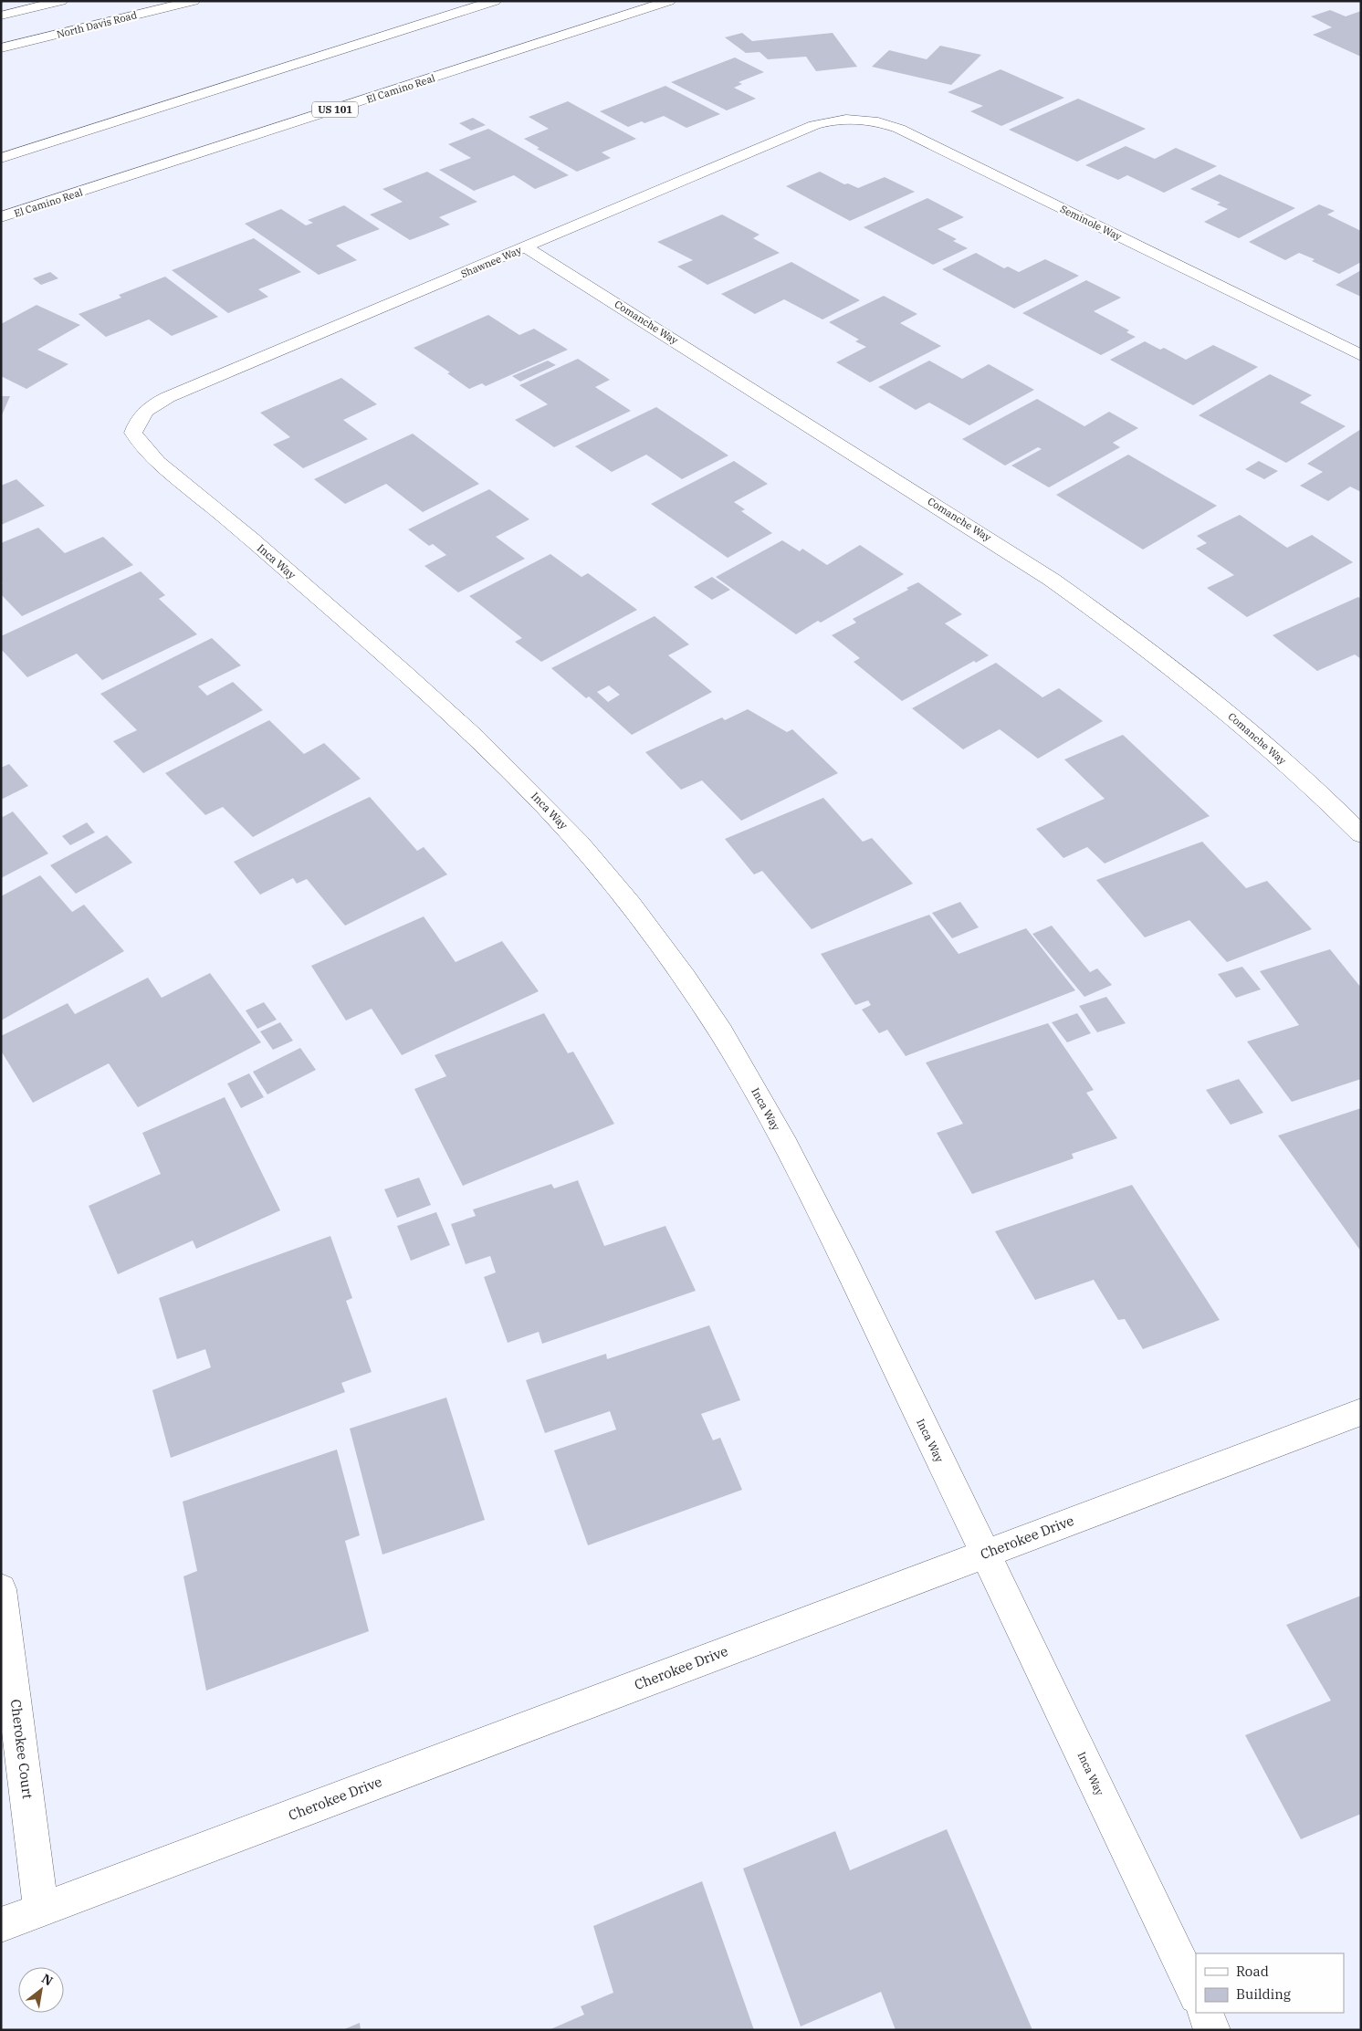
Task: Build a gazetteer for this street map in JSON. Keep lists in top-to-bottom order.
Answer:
{
  "streets": {
    "main road": [
      "North Davis Road",
      "El Camino Real",
      "US 101",
      "Seminole Way",
      "Shawnee Way",
      "Comanche Way",
      "Inca Way",
      "Cherokee Drive",
      "Cherokee Court"
    ]
  },
  "crossings": [
    ["Seminole Way", "Shawnee Way"],
    ["Shawnee Way", "Comanche Way"],
    ["Shawnee Way", "Inca Way"],
    ["Inca Way", "Cherokee Drive"],
    ["Cherokee Drive", "Cherokee Court"]
  ],
  "legend": ["Road", "Building"],
  "north": "top right"
}
